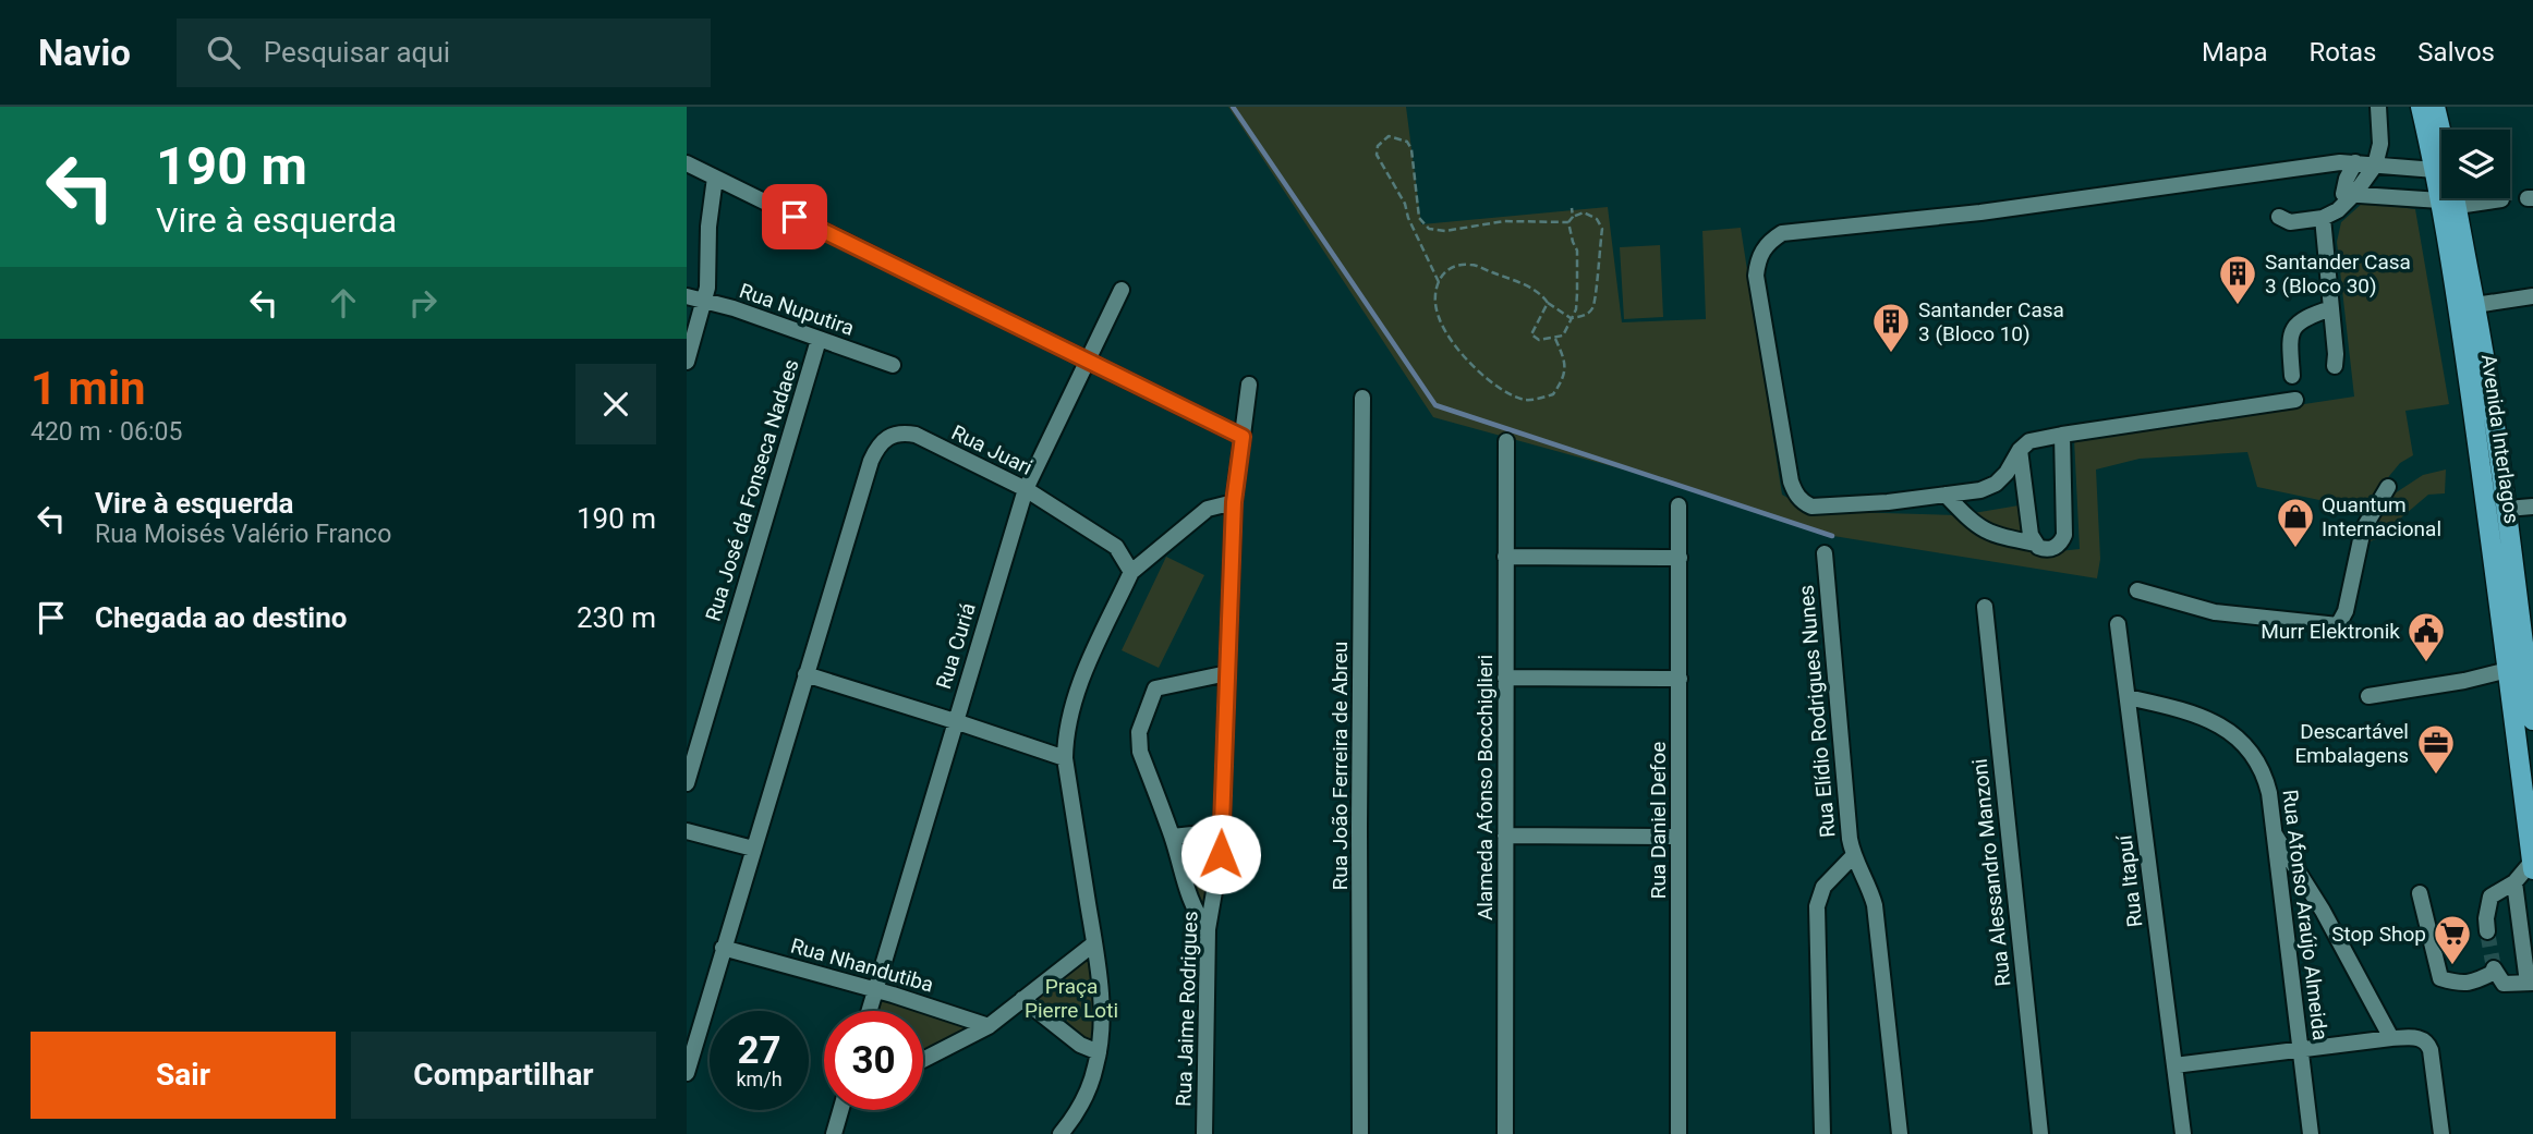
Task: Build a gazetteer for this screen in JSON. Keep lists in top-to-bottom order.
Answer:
{
  "streets": {
    "main road": ["Avenida Interlagos"],
    "street": [
      "Rua Nuputira",
      "Rua Juari",
      "Rua José da Fonseca Nadaes",
      "Rua Curiá",
      "Rua Elídio Rodrigues Nunes",
      "Rua João Ferreira de Abreu",
      "Alameda Afonso Bocchiglieri",
      "Rua Daniel Defoe",
      "Rua Alessandro Manzoni",
      "Rua Itapuí",
      "Rua Afonso Araújo Almeida",
      "Rua Nhandutiba",
      "Rua Jaime Rodrigues"
    ]
  },
  "crossings": [
    ["Rua Nuputira", "Rua José da Fonseca Nadaes"],
    ["Rua Juari", "Rua Curiá"],
    ["Rua Juari", "Rua Nhandutiba"],
    ["Rua Curiá", "Rua Nhandutiba"],
    ["Rua Itapuí", "Rua Afonso Araújo Almeida"]
  ],
  "parks": ["Praça Pierre Loti"],
  "places": {
    "building": ["Santander Casa 3 (Bloco 30)", "Santander Casa 3 (Bloco 10)"],
    "shop": ["Quantum Internacional"],
    "public building": ["Murr Elektronik"],
    "office": ["Descartável Embalagens"],
    "supermarket": ["Stop Shop"]
  },
  "page": {
    "header": "Navio",
    "search": "Pesquisar aqui",
    "nav": ["Mapa", "Rotas", "Salvos"],
    "turn": ["190 m", "Vire à esquerda"],
    "heading": ["1 min", "420 m · 06:05"],
    "list": [
      {
        "name": "Vire à esquerda",
        "note": "Rua Moisés Valério Franco",
        "value": "190 m"
      },
      {
        "name": "Chegada ao destino",
        "value": "230 m"
      }
    ],
    "speed": "27 km/h",
    "limit": "30",
    "buttons": ["Sair", "Compartilhar"]
  }
}
